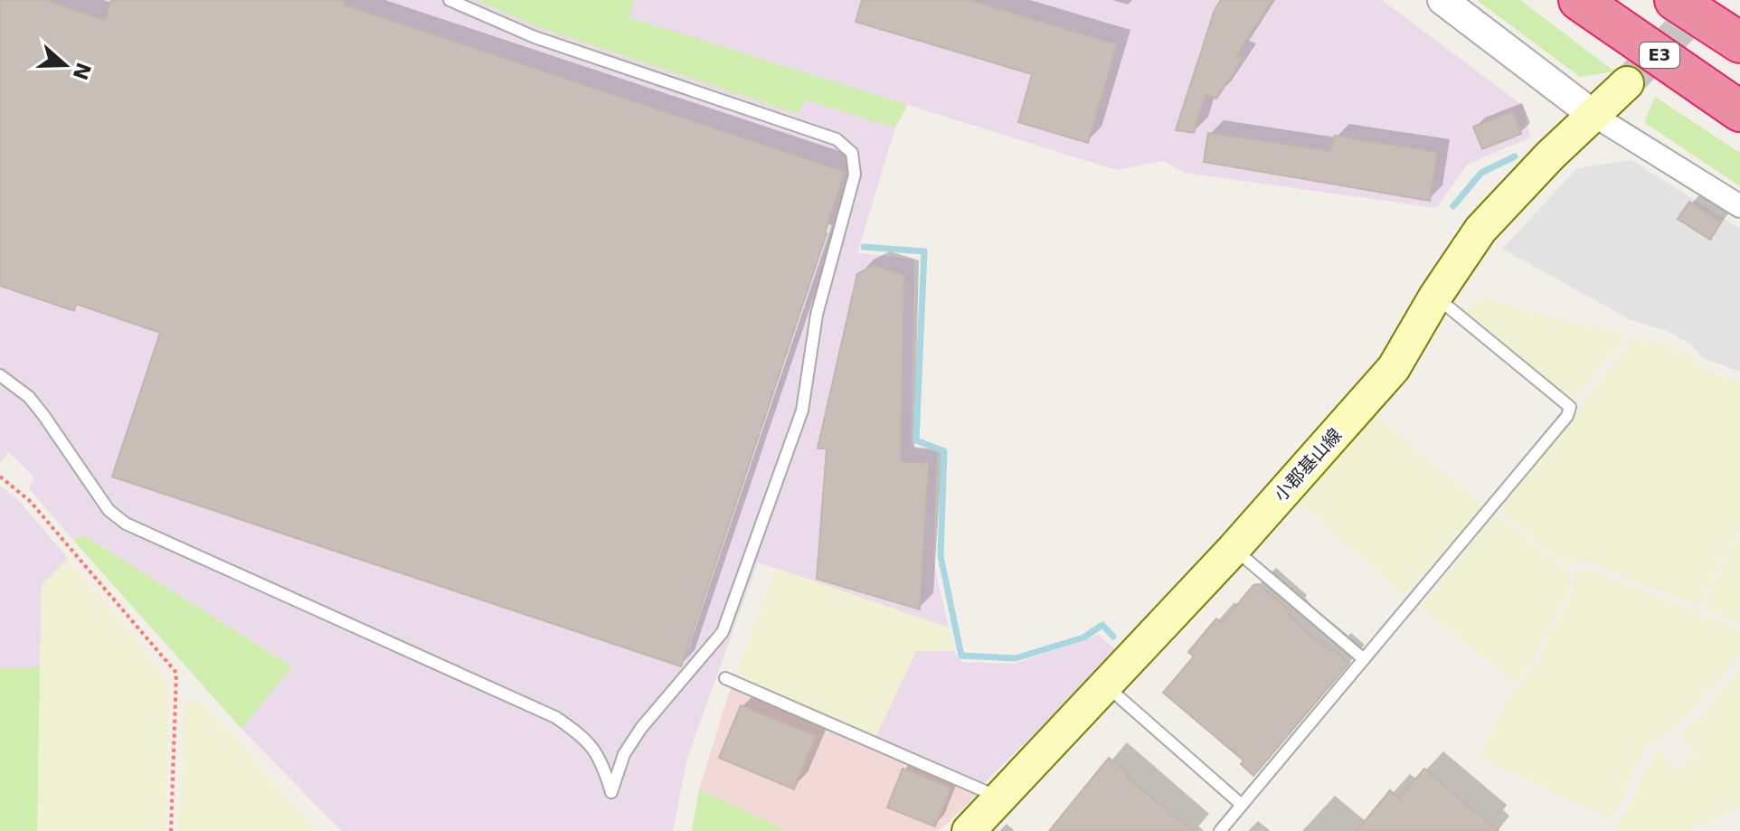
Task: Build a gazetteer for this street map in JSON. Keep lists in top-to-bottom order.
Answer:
{
  "streets": {
    "highway": ["E3"],
    "main road": ["小郡基山線"]
  },
  "north": "right"
}
